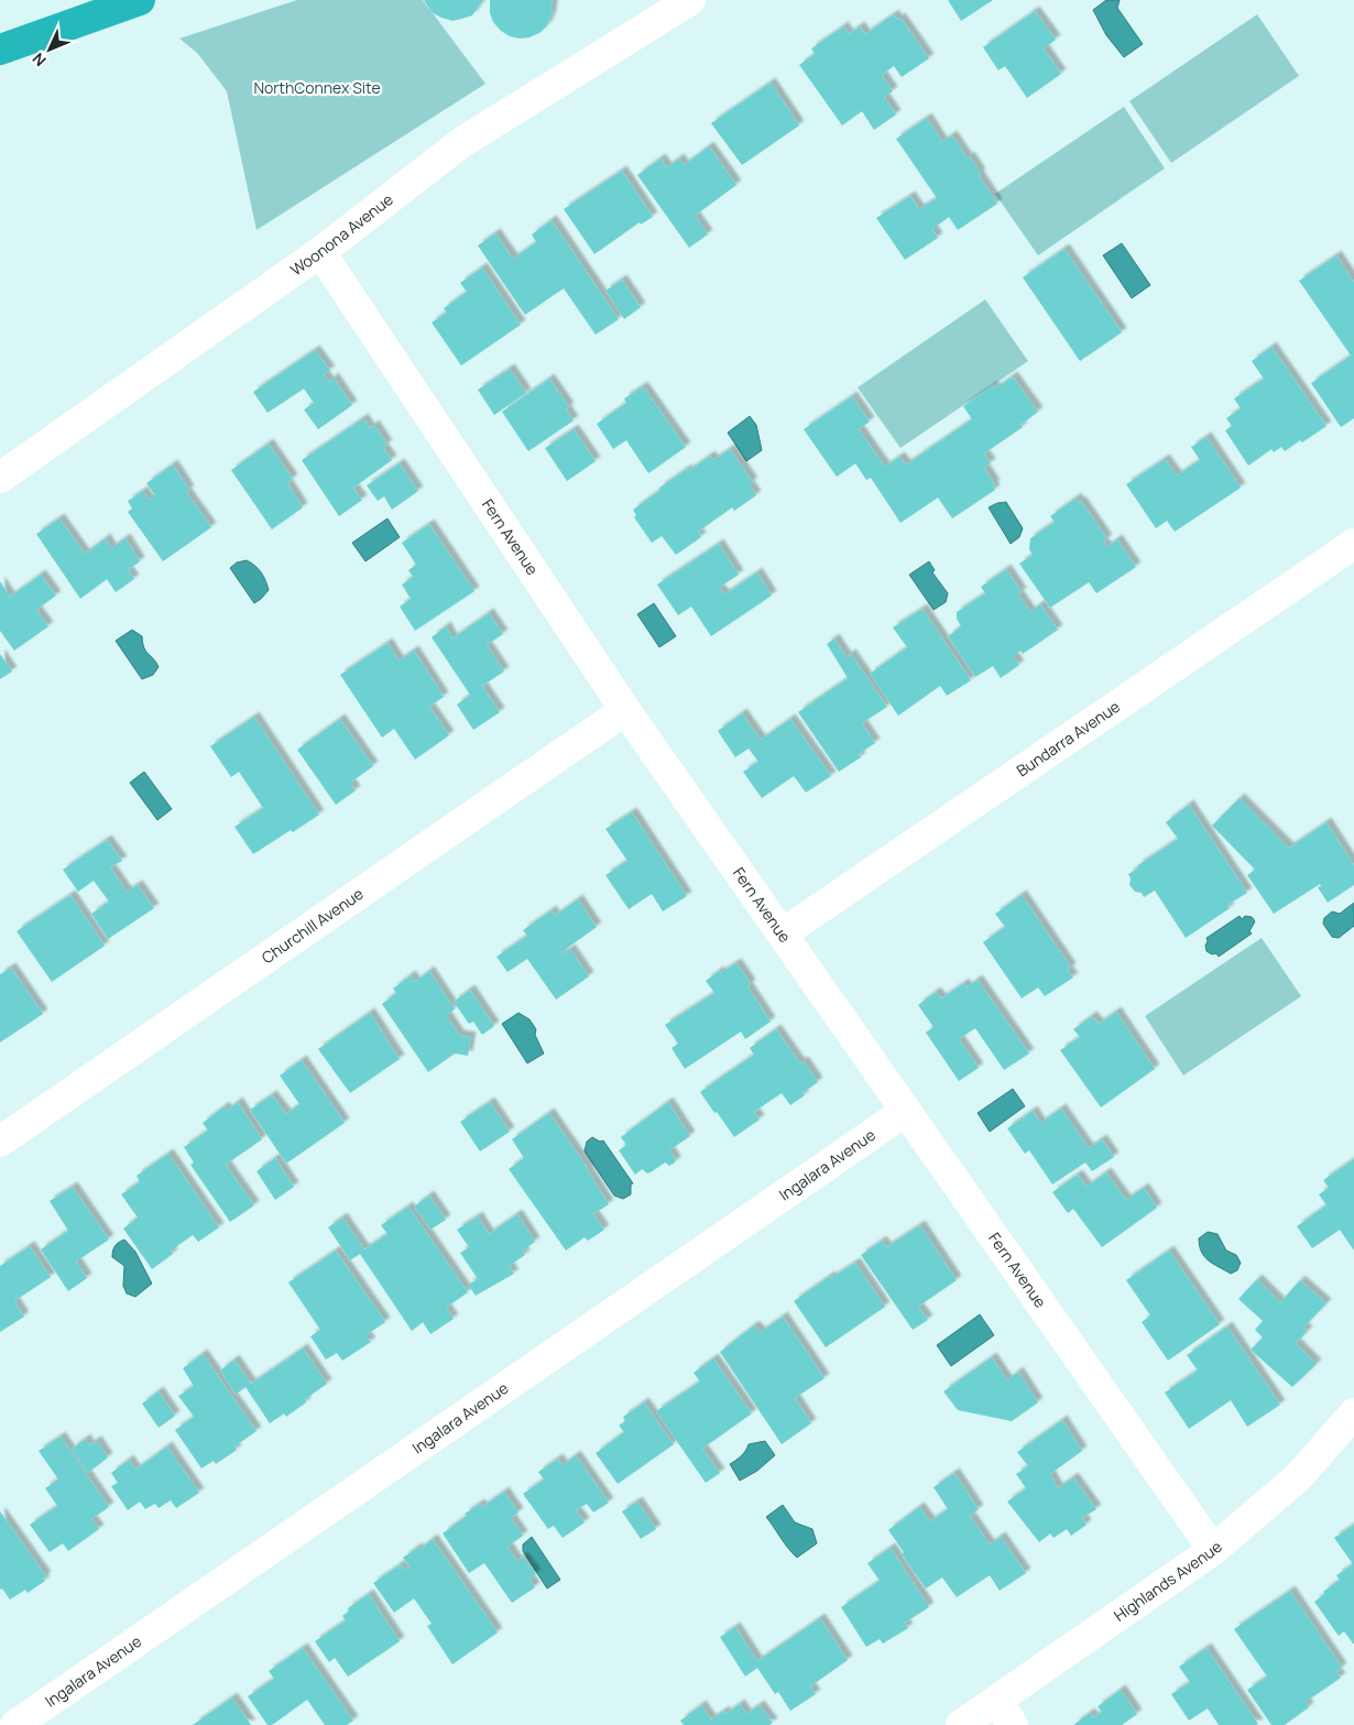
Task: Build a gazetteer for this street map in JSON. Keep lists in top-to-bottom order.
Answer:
{
  "streets": {
    "street": [
      "Woonona Avenue",
      "Fern Avenue",
      "Bundarra Avenue",
      "Churchill Avenue",
      "Ingalara Avenue",
      "Highlands Avenue"
    ]
  },
  "crossings": [
    ["Woonona Avenue", "Fern Avenue"],
    ["Fern Avenue", "Bundarra Avenue"],
    ["Fern Avenue", "Churchill Avenue"],
    ["Fern Avenue", "Ingalara Avenue"],
    ["Fern Avenue", "Highlands Avenue"]
  ],
  "parks": ["NorthConnex Site"],
  "north": "bottom left"
}
